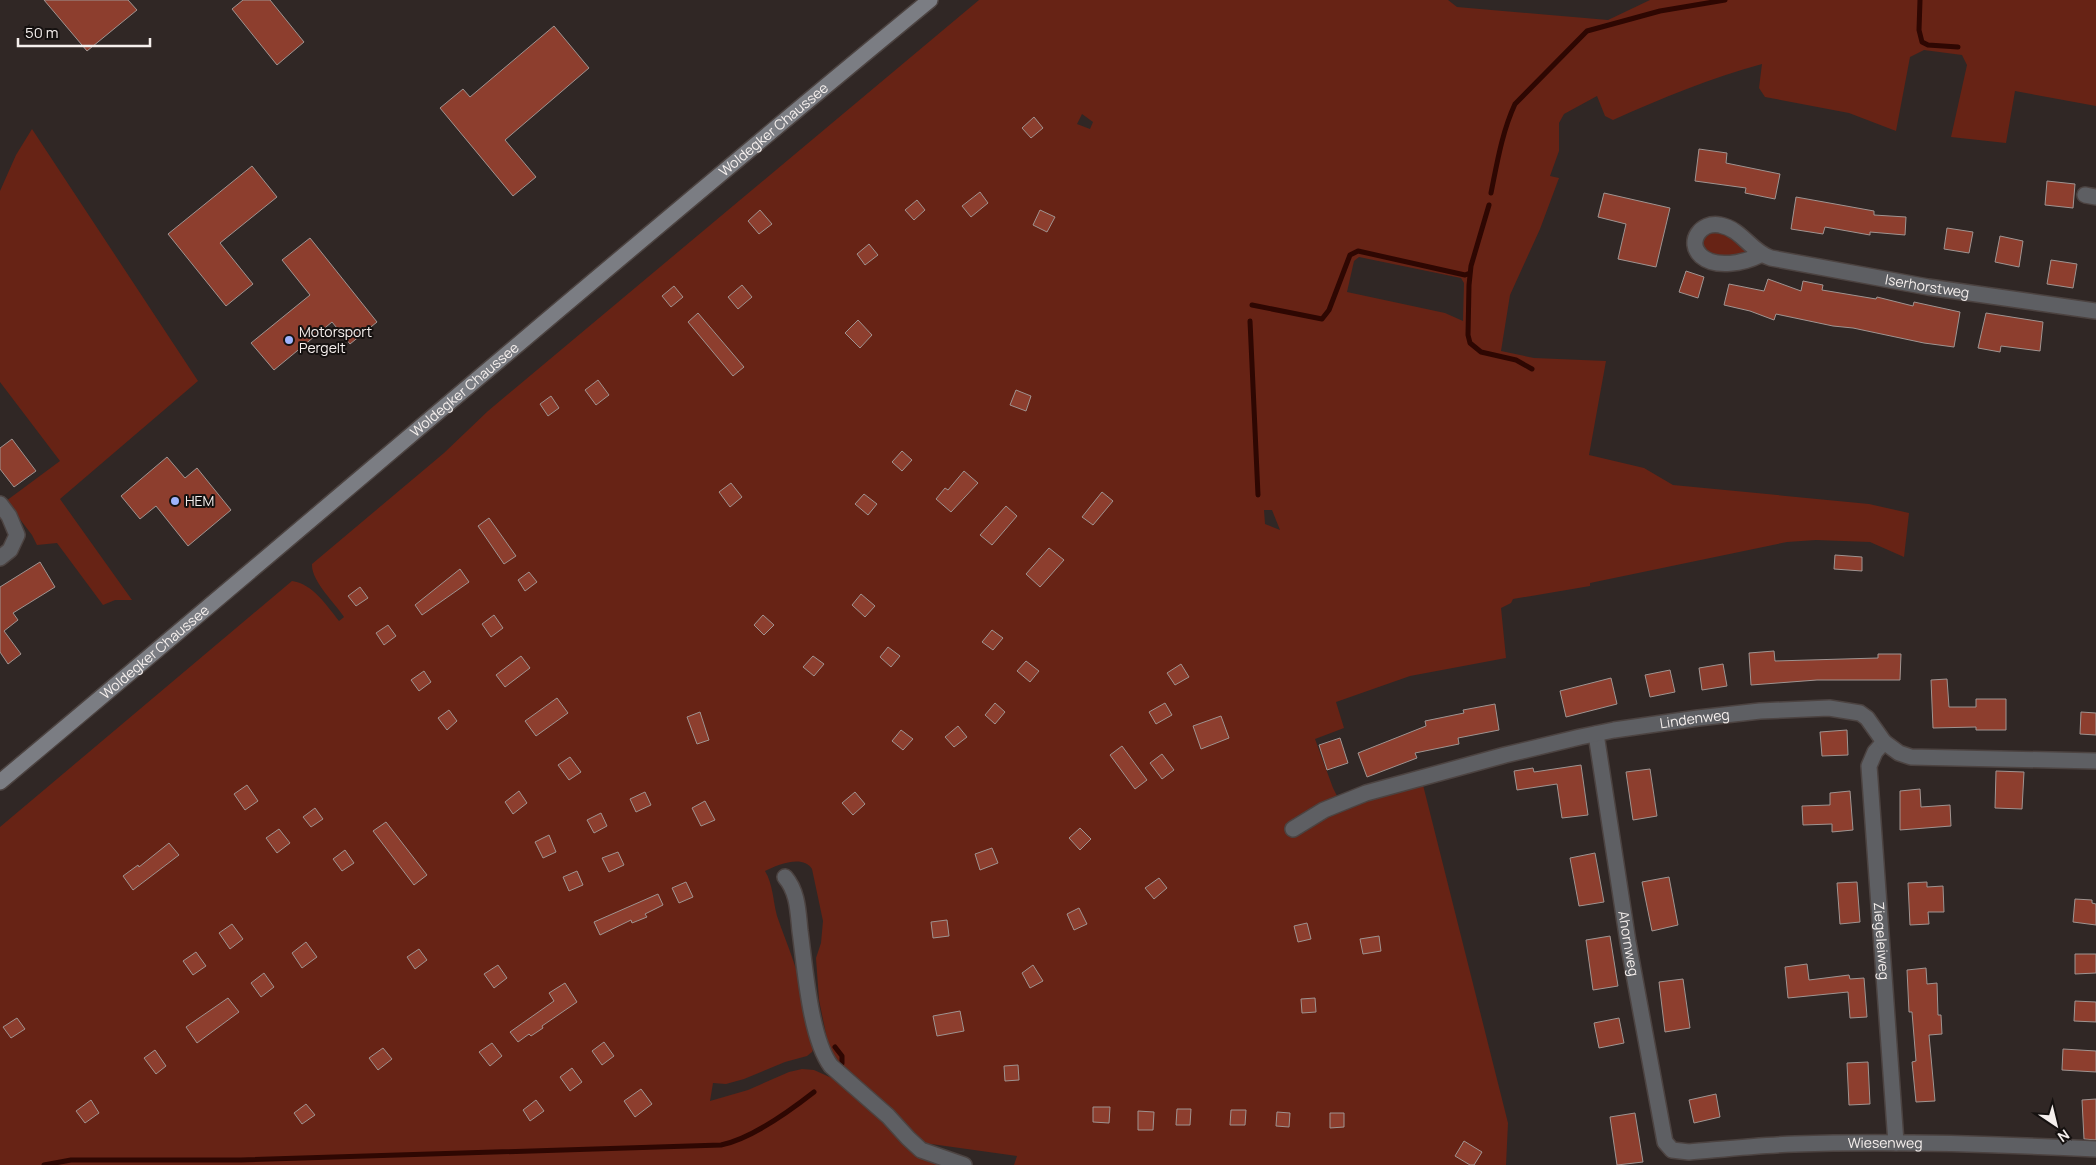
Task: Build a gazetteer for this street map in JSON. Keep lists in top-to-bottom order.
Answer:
{
  "streets": {
    "main road": ["Woldegker Chaussee"],
    "street": [
      "Iserhorstweg",
      "Lindenweg",
      "Ziegeleiweg",
      "Ahornweg",
      "Wiesenweg"
    ]
  },
  "crossings": [
    ["Lindenweg", "Ziegeleiweg"],
    ["Lindenweg", "Ahornweg"],
    ["Ziegeleiweg", "Wiesenweg"],
    ["Ahornweg", "Wiesenweg"]
  ],
  "places": ["Motorsport Pergelt", "HEM"],
  "scale_bar": "50 m",
  "north": "bottom right"
}
